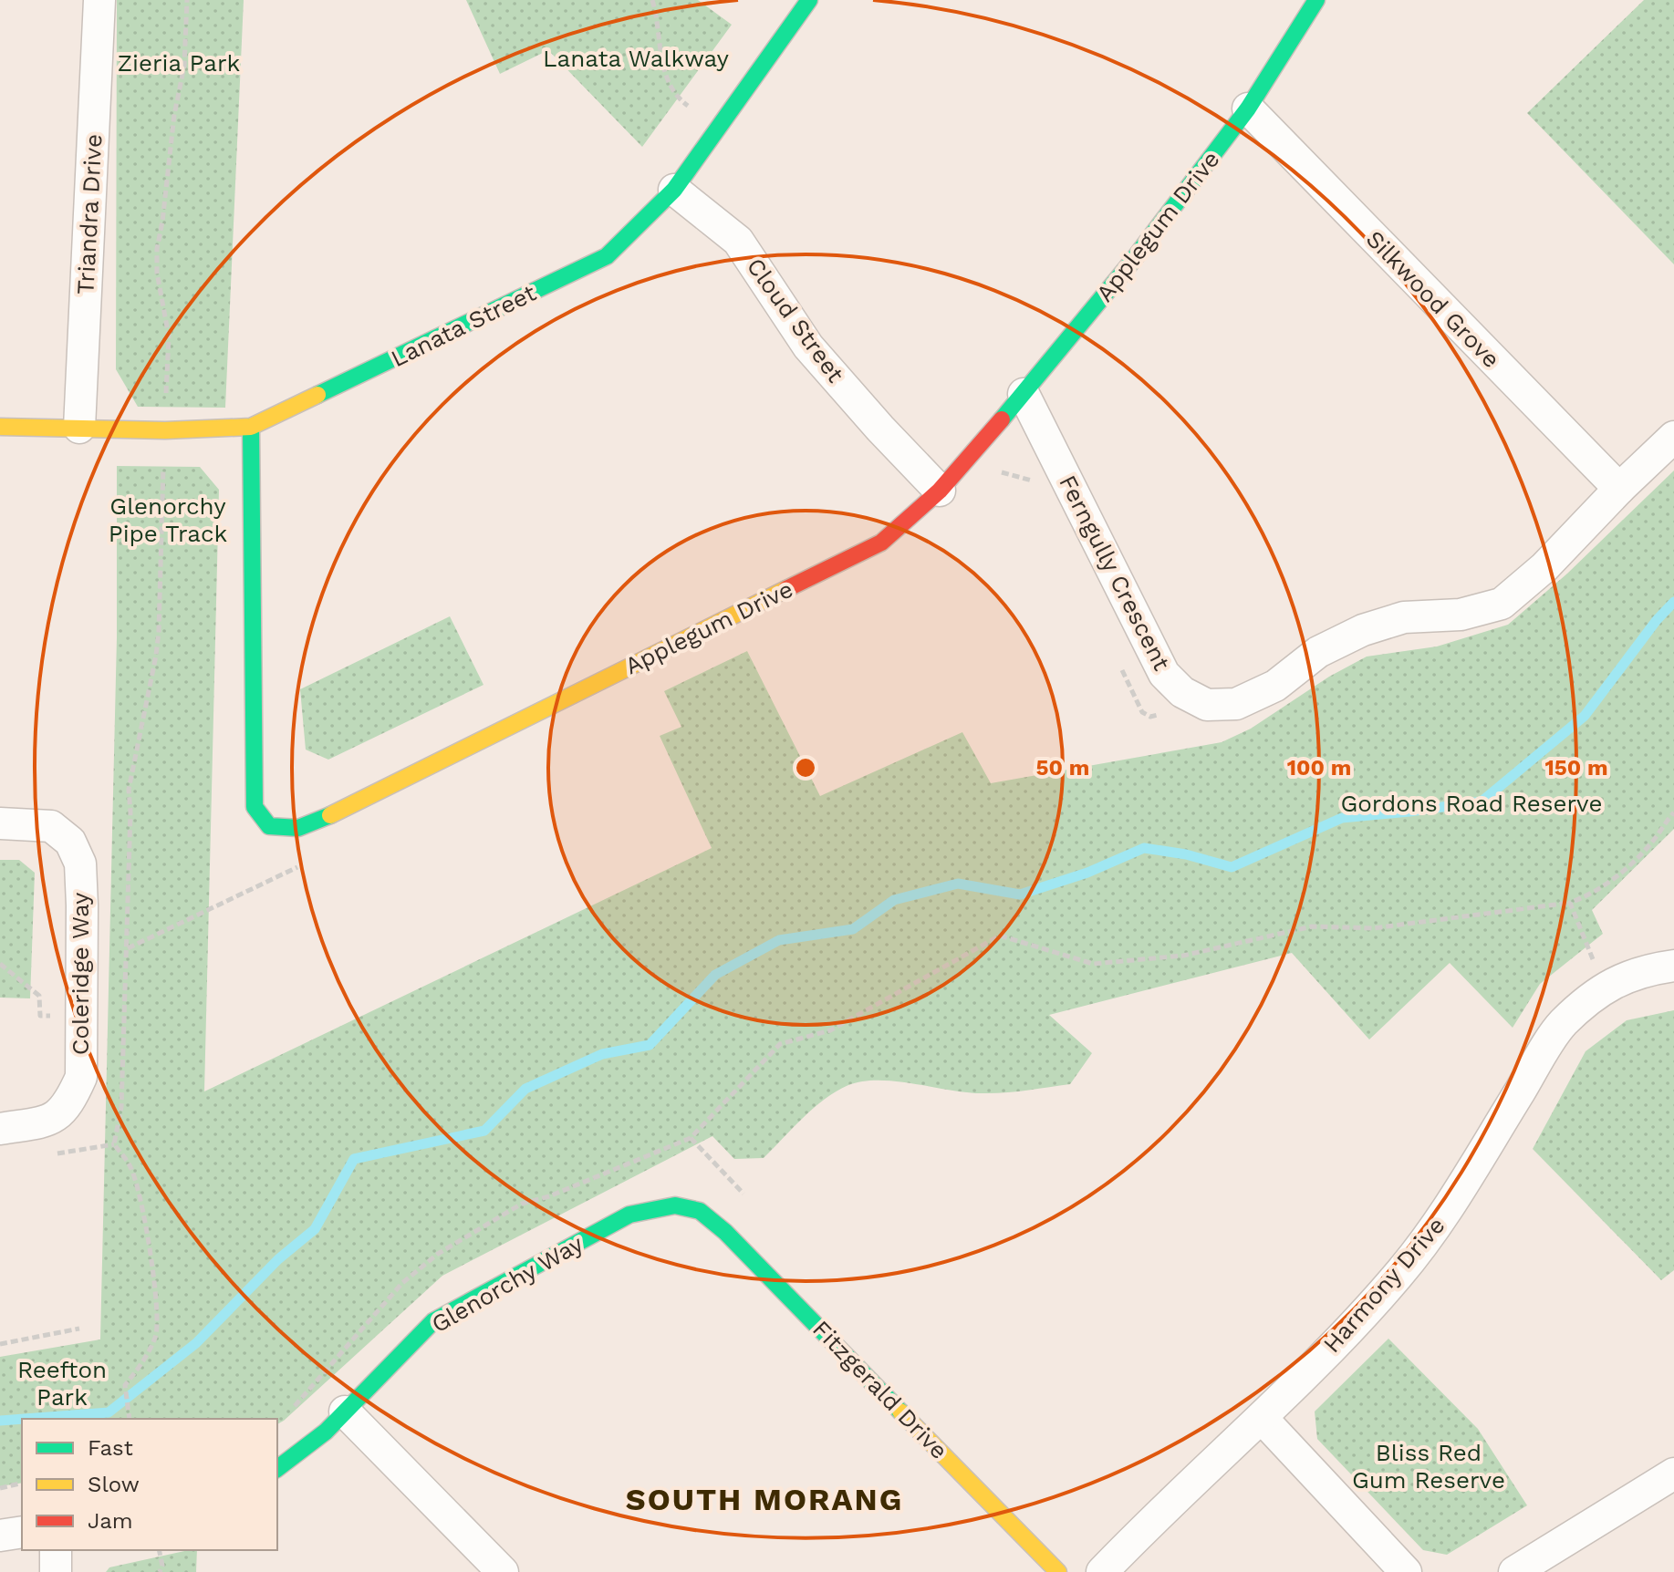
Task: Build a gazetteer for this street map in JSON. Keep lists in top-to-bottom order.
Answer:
{
  "streets": {
    "street": [
      "Triandra Drive",
      "Applegum Drive",
      "Silkwood Grove",
      "Cloud Street",
      "Lanata Street",
      "Ferngully Crescent",
      "Coleridge Way",
      "Glenorchy Way",
      "Harmony Drive",
      "Fitzgerald Drive"
    ]
  },
  "crossings": [
    ["Triandra Drive", "Lanata Street"],
    ["Applegum Drive", "Silkwood Grove"],
    ["Applegum Drive", "Cloud Street"],
    ["Applegum Drive", "Lanata Street"],
    ["Applegum Drive", "Ferngully Crescent"],
    ["Silkwood Grove", "Ferngully Crescent"],
    ["Cloud Street", "Lanata Street"],
    ["Glenorchy Way", "Fitzgerald Drive"]
  ],
  "districts": ["SOUTH MORANG"],
  "parks": [
    "Lanata Walkway",
    "Zieria Park",
    "Glenorchy Pipe Track",
    "Gordons Road Reserve",
    "Reefton Park",
    "Bliss Red Gum Reserve"
  ],
  "legend": ["Fast", "Slow", "Jam"],
  "rings": ["50 m", "100 m", "150 m"]
}
